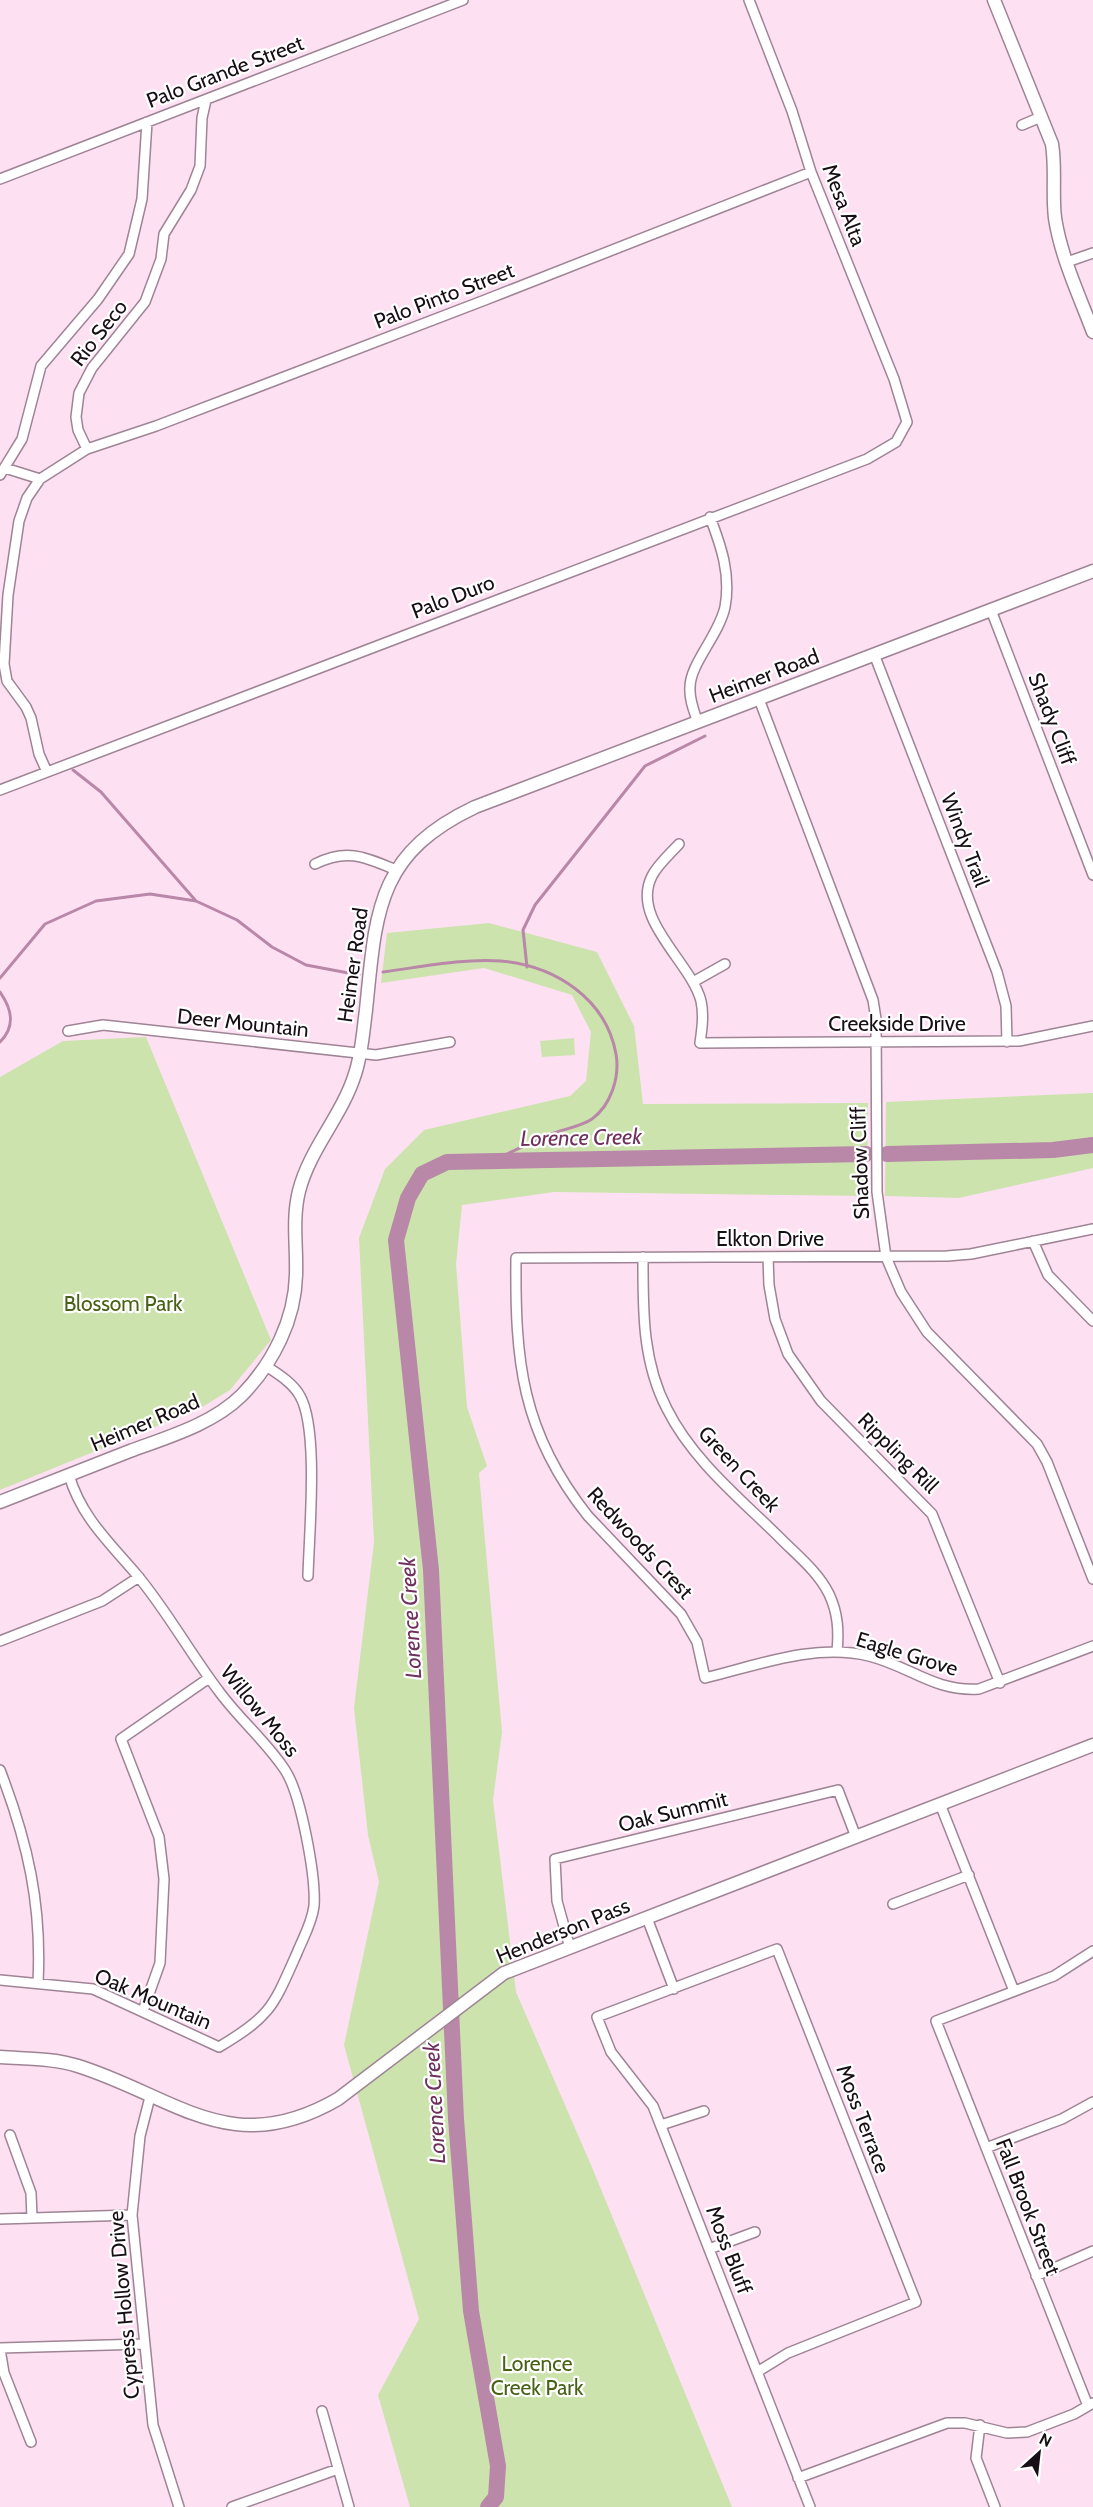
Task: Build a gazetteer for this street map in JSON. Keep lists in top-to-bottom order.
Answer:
{
  "streets": {
    "street": [
      "Palo Grande Street",
      "Mesa Alta",
      "Palo Pinto Street",
      "Rio Seco",
      "Palo Duro",
      "Heimer Road",
      "Shady Cliff",
      "Windy Trail",
      "Deer Mountain",
      "Creekside Drive",
      "Shadow Cliff",
      "Elkton Drive",
      "Rippling Rill",
      "Green Creek",
      "Redwoods Crest",
      "Eagle Grove",
      "Willow Moss",
      "Oak Summit",
      "Henderson Pass",
      "Oak Mountain",
      "Moss Terrace",
      "Fall Brook Street",
      "Moss Bluff",
      "Cypress Hollow Drive"
    ]
  },
  "crossings": [
    ["Palo Grande Street", "Rio Seco"],
    ["Mesa Alta", "Palo Pinto Street"],
    ["Mesa Alta", "Palo Duro"],
    ["Palo Pinto Street", "Rio Seco"],
    ["Heimer Road", "Shady Cliff"],
    ["Heimer Road", "Windy Trail"],
    ["Heimer Road", "Deer Mountain"],
    ["Heimer Road", "Shadow Cliff"],
    ["Heimer Road", "Willow Moss"],
    ["Windy Trail", "Creekside Drive"],
    ["Creekside Drive", "Shadow Cliff"],
    ["Shadow Cliff", "Elkton Drive"],
    ["Elkton Drive", "Rippling Rill"],
    ["Elkton Drive", "Green Creek"],
    ["Elkton Drive", "Redwoods Crest"],
    ["Rippling Rill", "Eagle Grove"],
    ["Green Creek", "Eagle Grove"],
    ["Redwoods Crest", "Eagle Grove"],
    ["Willow Moss", "Oak Mountain"],
    ["Oak Summit", "Henderson Pass"],
    ["Henderson Pass", "Cypress Hollow Drive"],
    ["Moss Terrace", "Moss Bluff"]
  ],
  "water": ["Lorence Creek"],
  "parks": ["Blossom Park", "Lorence Creek Park"],
  "north": "top right"
}
